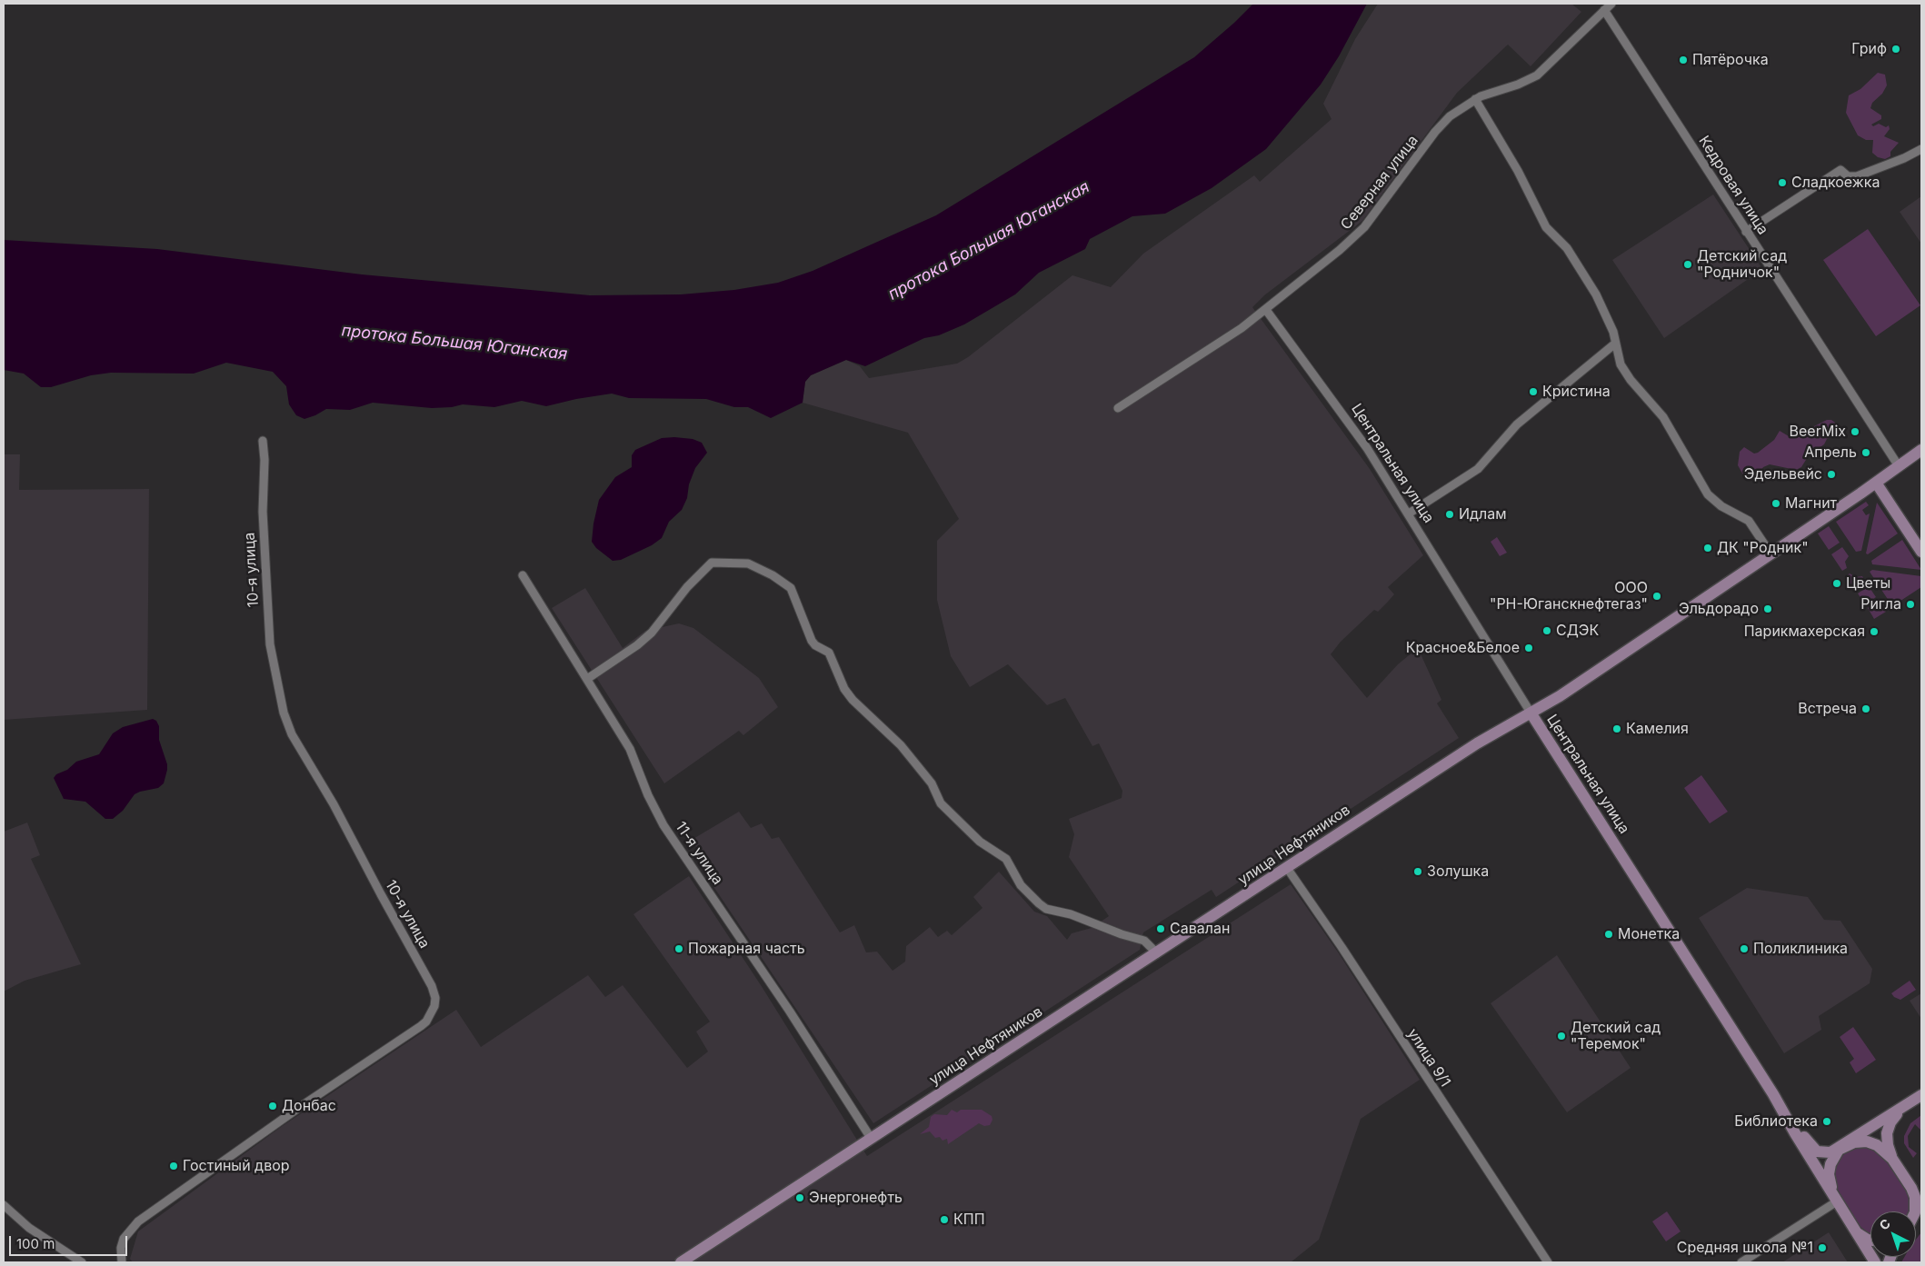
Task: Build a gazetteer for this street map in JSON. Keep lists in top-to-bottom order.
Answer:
{
  "streets": {
    "street": [
      "Северная улица",
      "Кедровая улица",
      "Центральная улица",
      "10-я улица",
      "улица Нефтяников",
      "11-я улица",
      "улица 9/1"
    ]
  },
  "crossings": [
    ["Северная улица", "Кедровая улица"],
    ["Северная улица", "Центральная улица"],
    ["Кедровая улица", "улица Нефтяников"],
    ["Центральная улица", "улица Нефтяников"],
    ["улица Нефтяников", "11-я улица"],
    ["улица Нефтяников", "улица 9/1"]
  ],
  "water": ["протока Большая Юганская"],
  "places": [
    "Гриф",
    "Пятёрочка",
    "Сладкоежка",
    "Детский сад \"Родничок\"",
    "Кристина",
    "BeerMix",
    "Апрель",
    "Эдельвейс",
    "Магнит",
    "Идлам",
    "ДК \"Родник\"",
    "Цветы",
    "ООО \"РН-Юганскнефтегаз\"",
    "Ригла",
    "Эльдорадо",
    "СДЭК",
    "Парикмахерская",
    "Красное&Белое",
    "Встреча",
    "Камелия",
    "Золушка",
    "Савалан",
    "Монетка",
    "Пожарная часть",
    "Поликлиника",
    "Детский сад \"Теремок\"",
    "Донбас",
    "Библиотека",
    "Гостиный двор",
    "Энергонефть",
    "КПП",
    "Средняя школа №1"
  ],
  "scale_bar": "100 m",
  "north": "top left"
}
